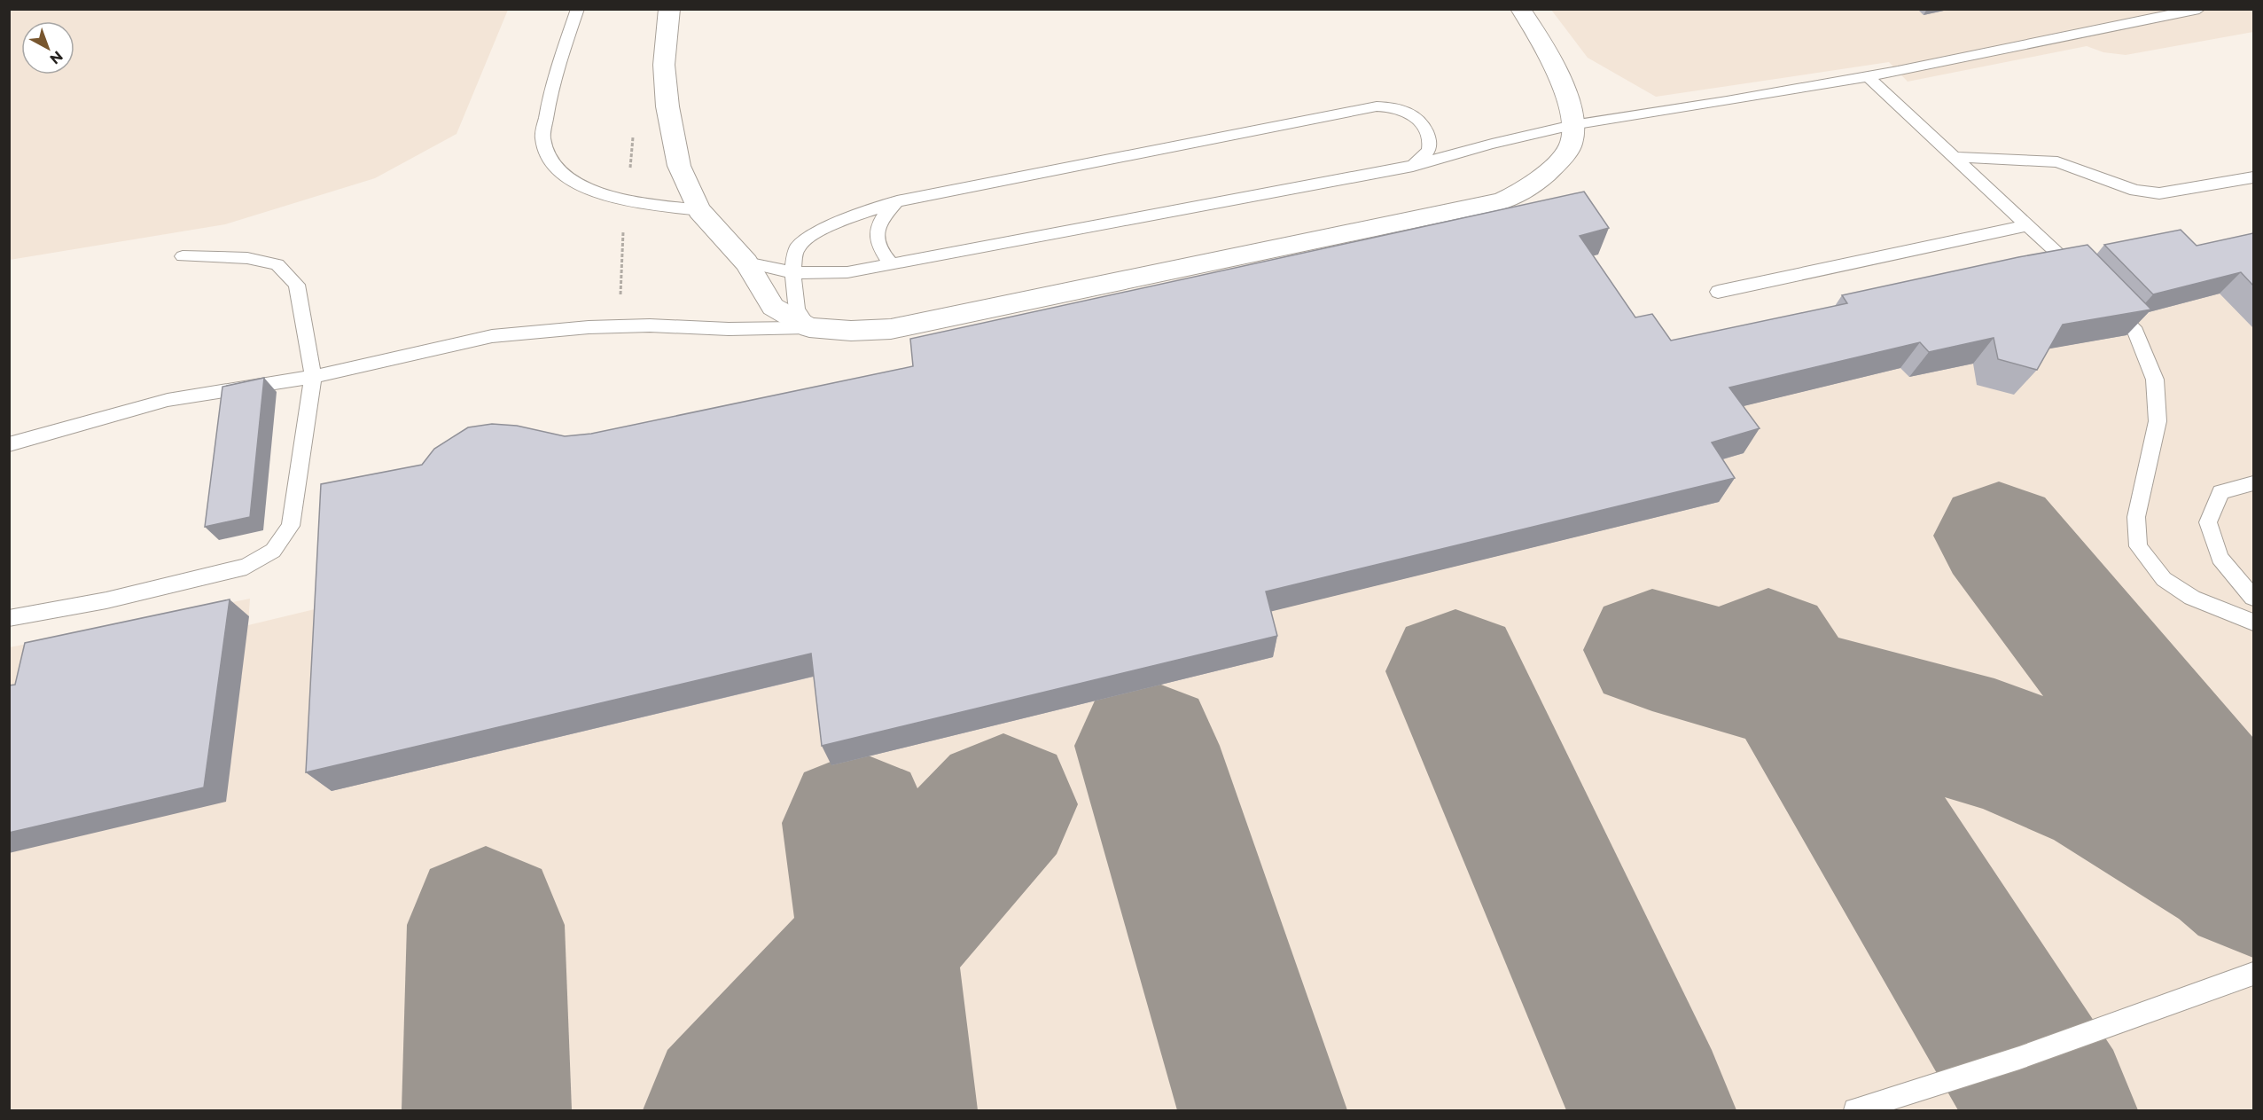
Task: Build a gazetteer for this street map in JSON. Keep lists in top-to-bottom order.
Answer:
{
  "north": "bottom right"
}
